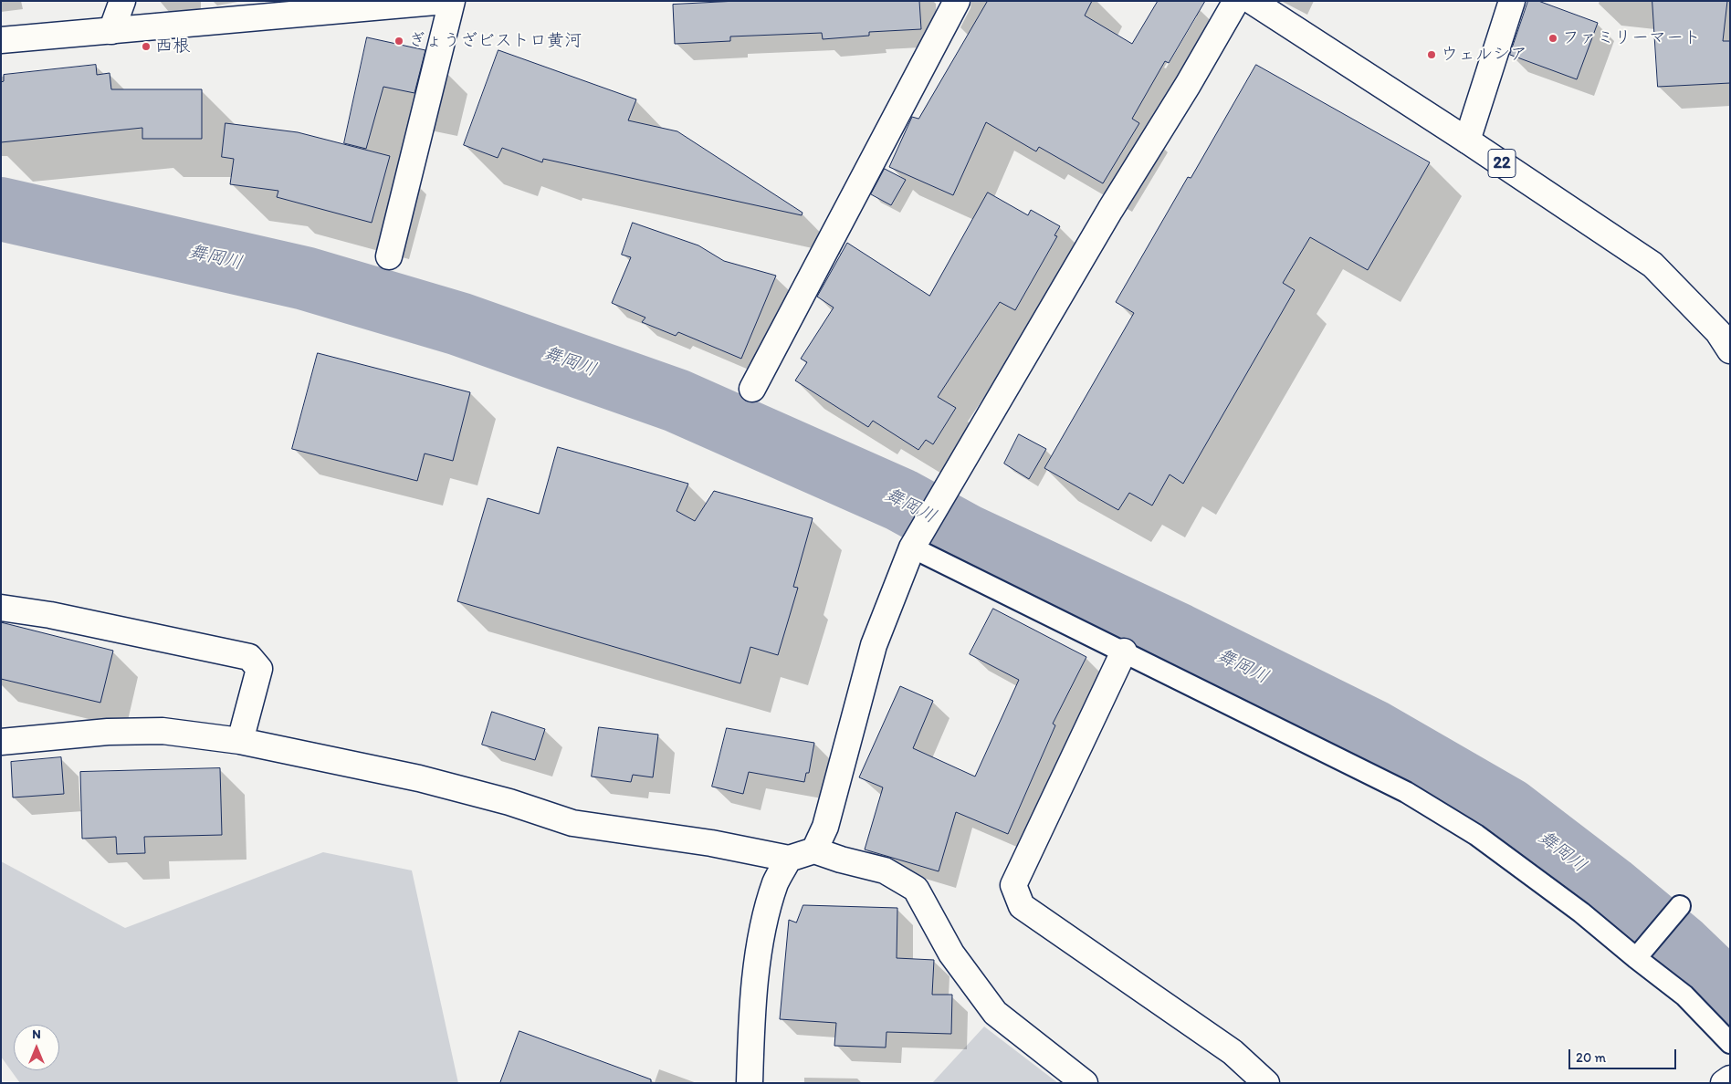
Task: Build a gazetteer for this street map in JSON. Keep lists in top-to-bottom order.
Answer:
{
  "streets": {
    "street": ["22"]
  },
  "water": ["舞岡川"],
  "places": [
    "ファミリーマート",
    "ぎょうざビストロ黄河",
    "西根",
    "ウェルシア"
  ],
  "scale_bar": "20 m",
  "north": "top"
}
